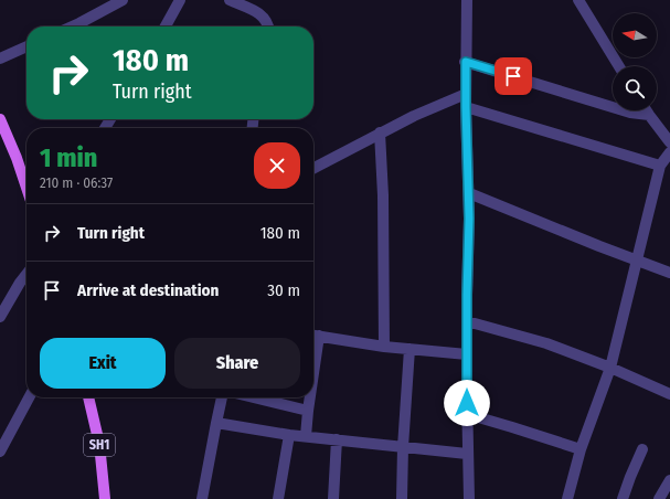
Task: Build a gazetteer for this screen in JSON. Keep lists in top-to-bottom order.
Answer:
{
  "streets": {
    "main road": ["SH1"]
  },
  "north": "left",
  "page": {
    "turn": ["180 m", "Turn right"],
    "heading": ["1 min", "210 m · 06:37"],
    "list": [
      {
        "name": "Turn right",
        "value": "180 m"
      },
      {
        "name": "Arrive at destination",
        "value": "30 m"
      }
    ],
    "buttons": ["Exit", "Share"]
  }
}
